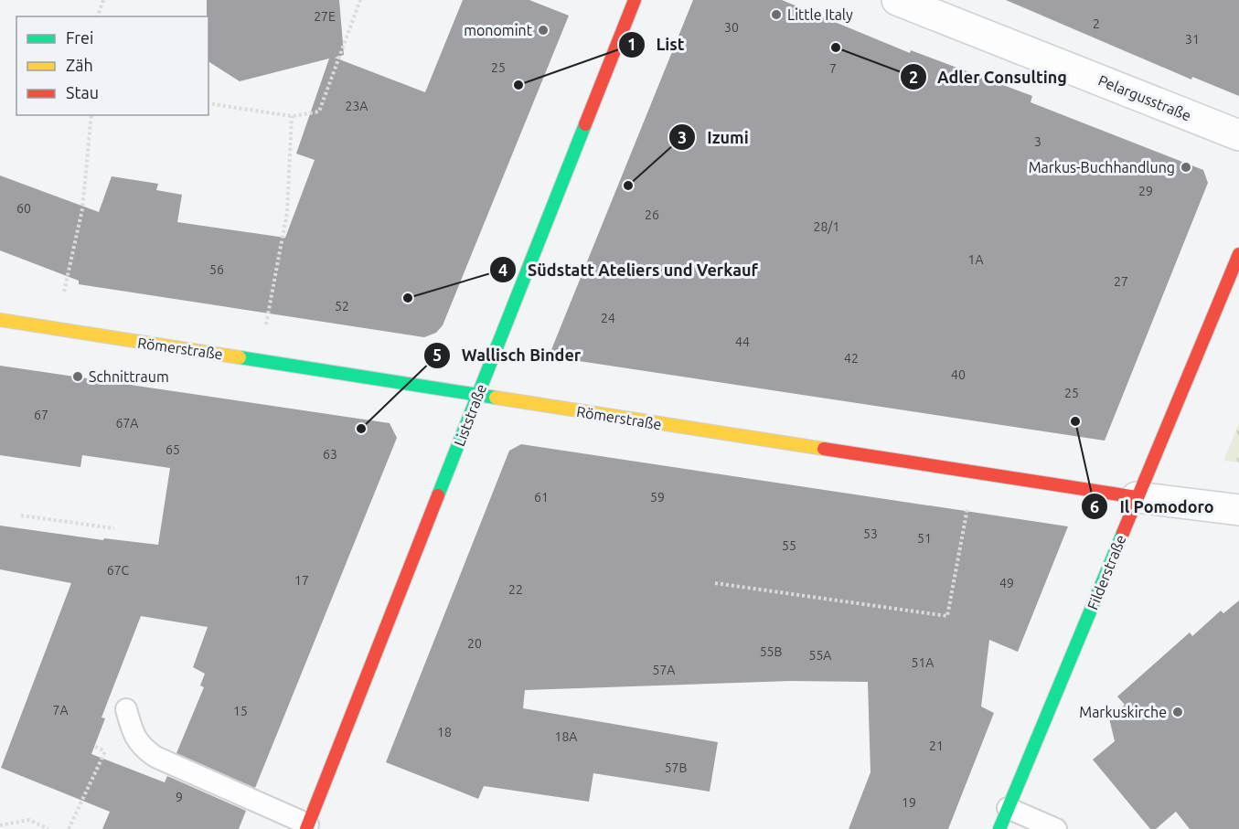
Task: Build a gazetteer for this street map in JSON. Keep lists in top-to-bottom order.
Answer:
{
  "streets": {
    "street": [
      "Pelargusstraße",
      "Römerstraße",
      "Liststraße",
      "Filderstraße"
    ]
  },
  "crossings": [
    ["Römerstraße", "Liststraße"],
    ["Römerstraße", "Filderstraße"]
  ],
  "places": [
    "Little Italy",
    "monomint",
    "Adler Consulting",
    "List",
    "Markus-Buchhandlung",
    "Izumi",
    "Südstatt Ateliers und Verkauf",
    "Schnittraum",
    "Il Pomodoro",
    "Wallisch Binder",
    "Markuskirche"
  ],
  "house_numbers": [
    "27E",
    "2",
    "30",
    "31",
    "25",
    "7",
    "23A",
    "3",
    "29",
    "60",
    "26",
    "28/1",
    "1A",
    "56",
    "27",
    "52",
    "24",
    "44",
    "42",
    "40",
    "25",
    "67",
    "67A",
    "65",
    "63",
    "61",
    "59",
    "53",
    "51",
    "55",
    "67C",
    "17",
    "49",
    "22",
    "20",
    "55B",
    "55A",
    "51A",
    "57A",
    "7A",
    "15",
    "18",
    "18A",
    "21",
    "57B",
    "9",
    "19"
  ],
  "legend": ["Frei", "Zäh", "Stau"]
}
